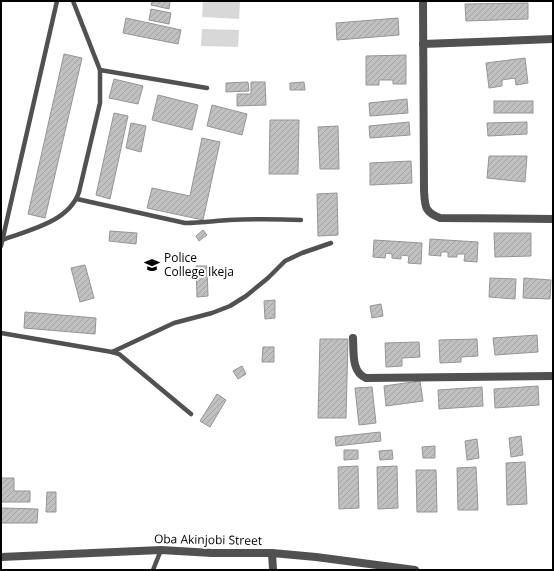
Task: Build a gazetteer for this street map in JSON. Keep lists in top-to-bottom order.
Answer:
{
  "streets": {
    "street": ["Oba Akinjobi Street"]
  },
  "places": {
    "school or university": ["Police College Ikeja"]
  }
}
